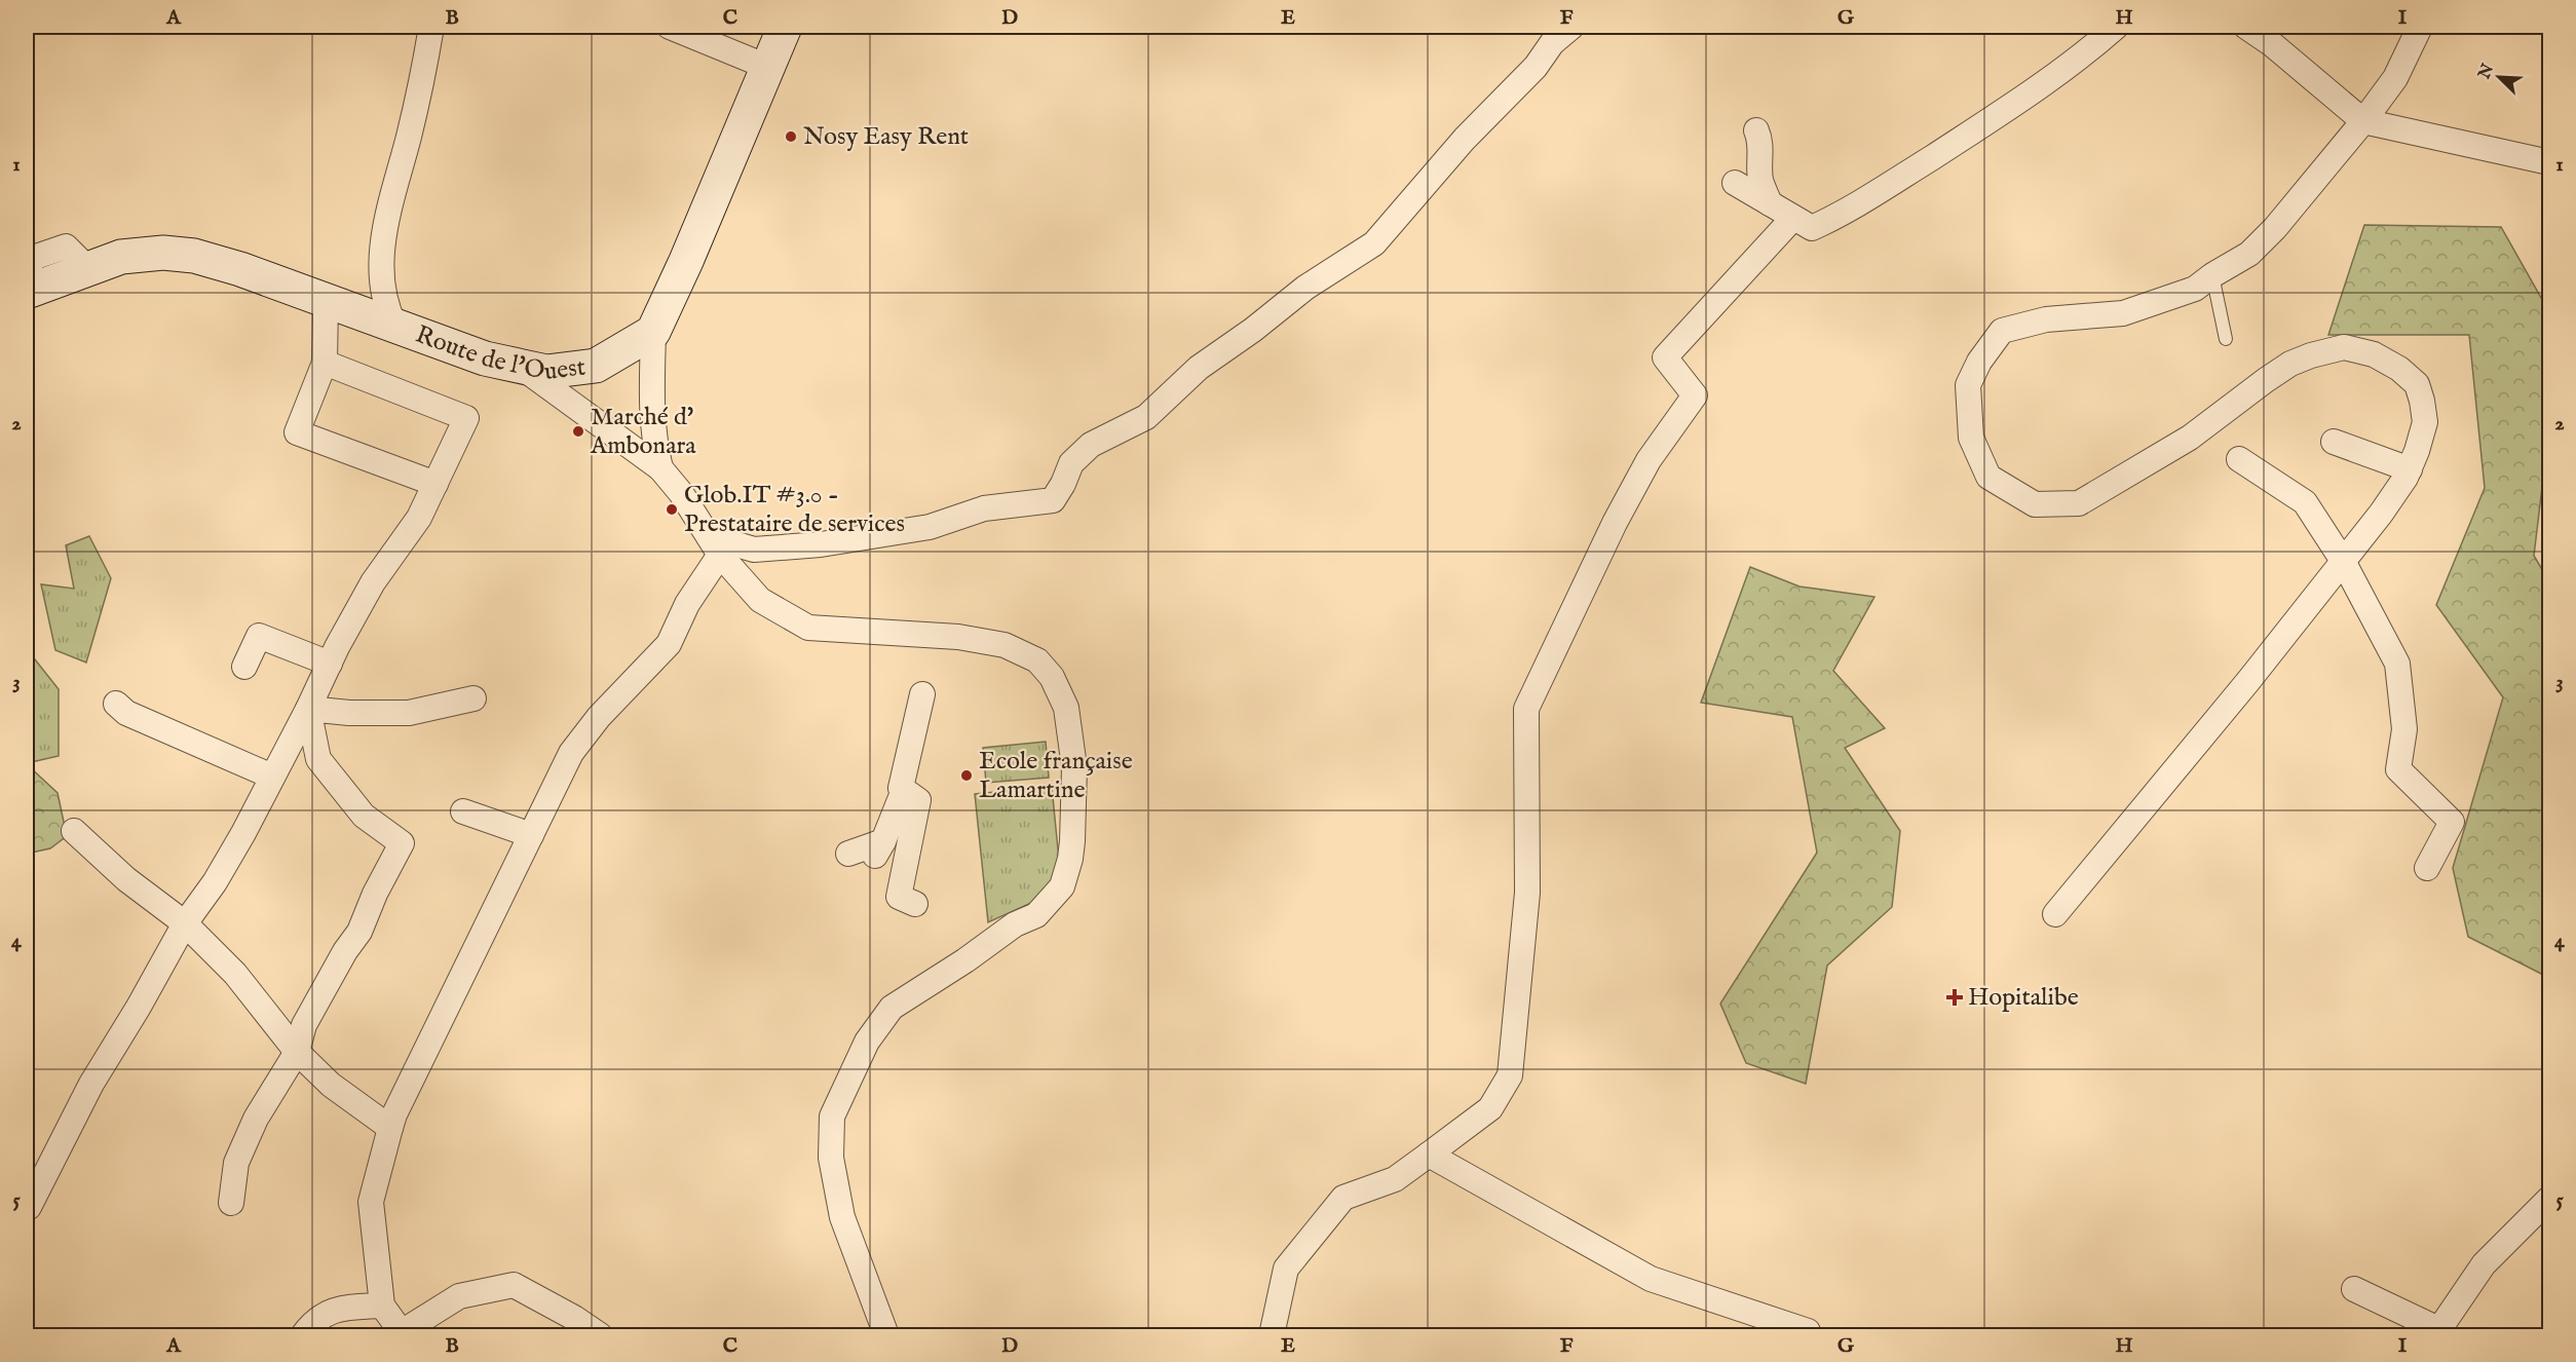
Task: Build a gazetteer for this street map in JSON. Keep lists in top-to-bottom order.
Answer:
{
  "streets": {
    "main road": ["Route de l'Ouest"]
  },
  "places": {
    "other": [
      "Nosy Easy Rent",
      "Marché d' Ambonara",
      "Glob.IT #3.0 - Prestataire de services",
      "Ecole française Lamartine"
    ],
    "health": ["Hopitalibe"]
  },
  "north": "top left",
  "grid": {
    "columns": [
      "A",
      "B",
      "C",
      "D",
      "E",
      "F",
      "G",
      "H",
      "I"
    ],
    "rows": [
      "1",
      "2",
      "3",
      "4",
      "5"
    ]
  }
}
